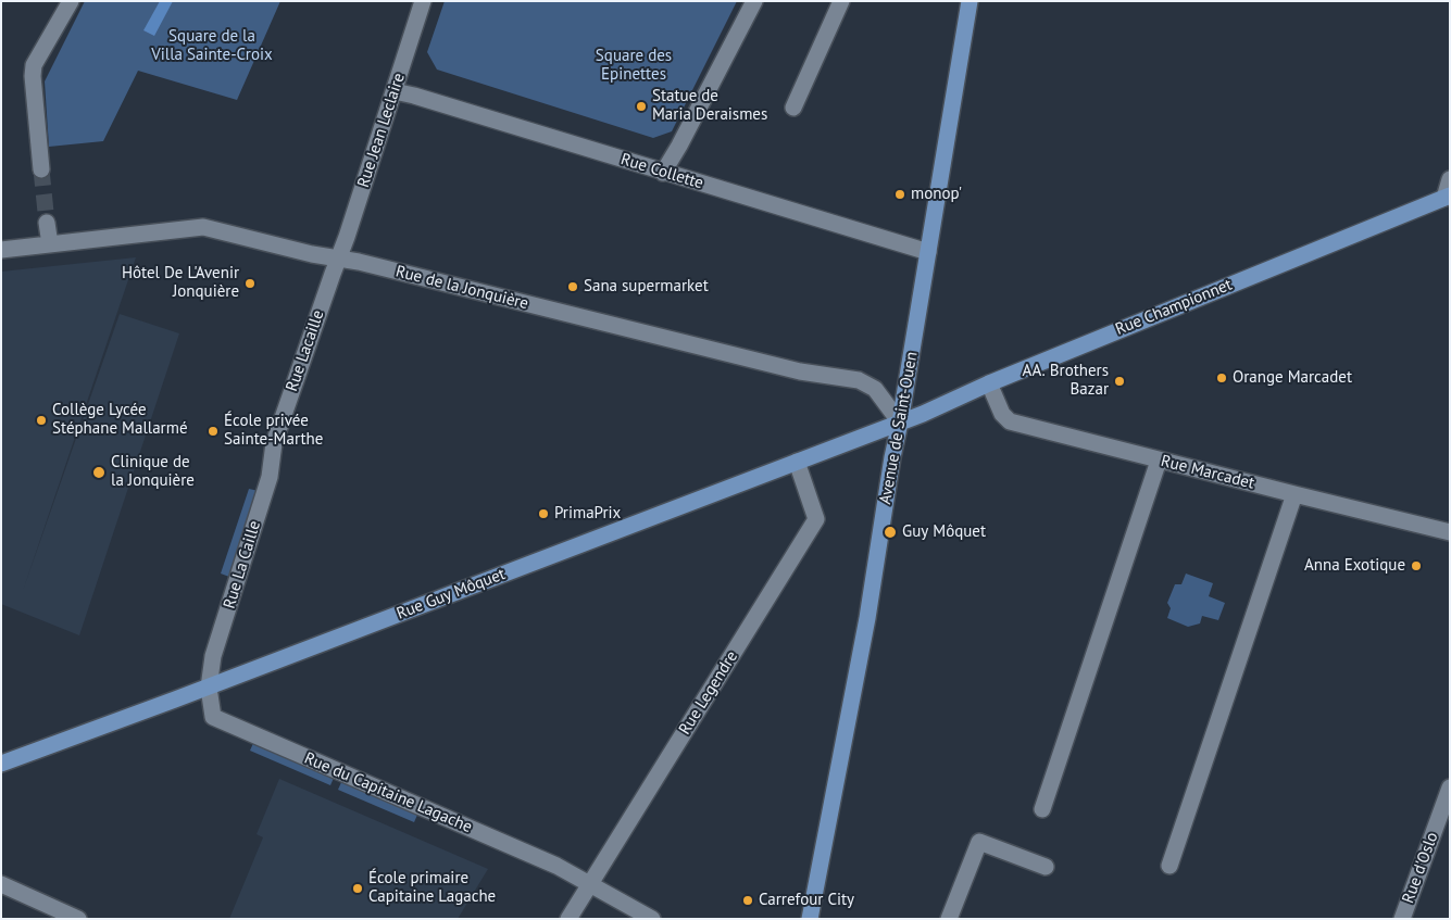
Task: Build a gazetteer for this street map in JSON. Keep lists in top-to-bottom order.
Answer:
{
  "streets": {
    "main road": ["Rue Championnet", "Avenue de Saint-Ouen", "Rue Guy Môquet"],
    "street": [
      "Rue Jean Leclaire",
      "Rue Collette",
      "Rue de la Jonquière",
      "Rue Lacaille",
      "Rue Marcadet",
      "Rue La Caille",
      "Rue Legendre",
      "Rue du Capitaine Lagache",
      "Rue d'Oslo"
    ]
  },
  "crossings": [
    ["Rue Jean Leclaire", "Rue Collette"],
    ["Rue Jean Leclaire", "Rue de la Jonquière"],
    ["Rue Jean Leclaire", "Rue Lacaille"],
    ["Rue Collette", "Avenue de Saint-Ouen"],
    ["Rue de la Jonquière", "Rue Championnet"],
    ["Rue de la Jonquière", "Rue Lacaille"],
    ["Rue de la Jonquière", "Avenue de Saint-Ouen"],
    ["Rue de la Jonquière", "Rue Guy Môquet"],
    ["Rue Championnet", "Avenue de Saint-Ouen"],
    ["Rue Championnet", "Rue Marcadet"],
    ["Rue Championnet", "Rue Guy Môquet"],
    ["Rue Lacaille", "Rue La Caille"],
    ["Avenue de Saint-Ouen", "Rue Guy Môquet"],
    ["Rue La Caille", "Rue Guy Môquet"],
    ["Rue La Caille", "Rue du Capitaine Lagache"],
    ["Rue Guy Môquet", "Rue Legendre"],
    ["Rue Guy Môquet", "Rue du Capitaine Lagache"],
    ["Rue Legendre", "Rue du Capitaine Lagache"]
  ],
  "parks": ["Square de la Villa Sainte-Croix", "Square des Epinettes"],
  "places": [
    "Statue de Maria Deraismes",
    "monop'",
    "Hôtel De L'Avenir Jonquière",
    "Sana supermarket",
    "Orange Marcadet",
    "AA. Brothers Bazar",
    "Collège Lycée Stéphane Mallarmé",
    "École privée Sainte-Marthe",
    "Clinique de la Jonquière",
    "PrimaPrix",
    "Guy Môquet",
    "Anna Exotique",
    "École primaire Capitaine Lagache",
    "Carrefour City"
  ]
}
